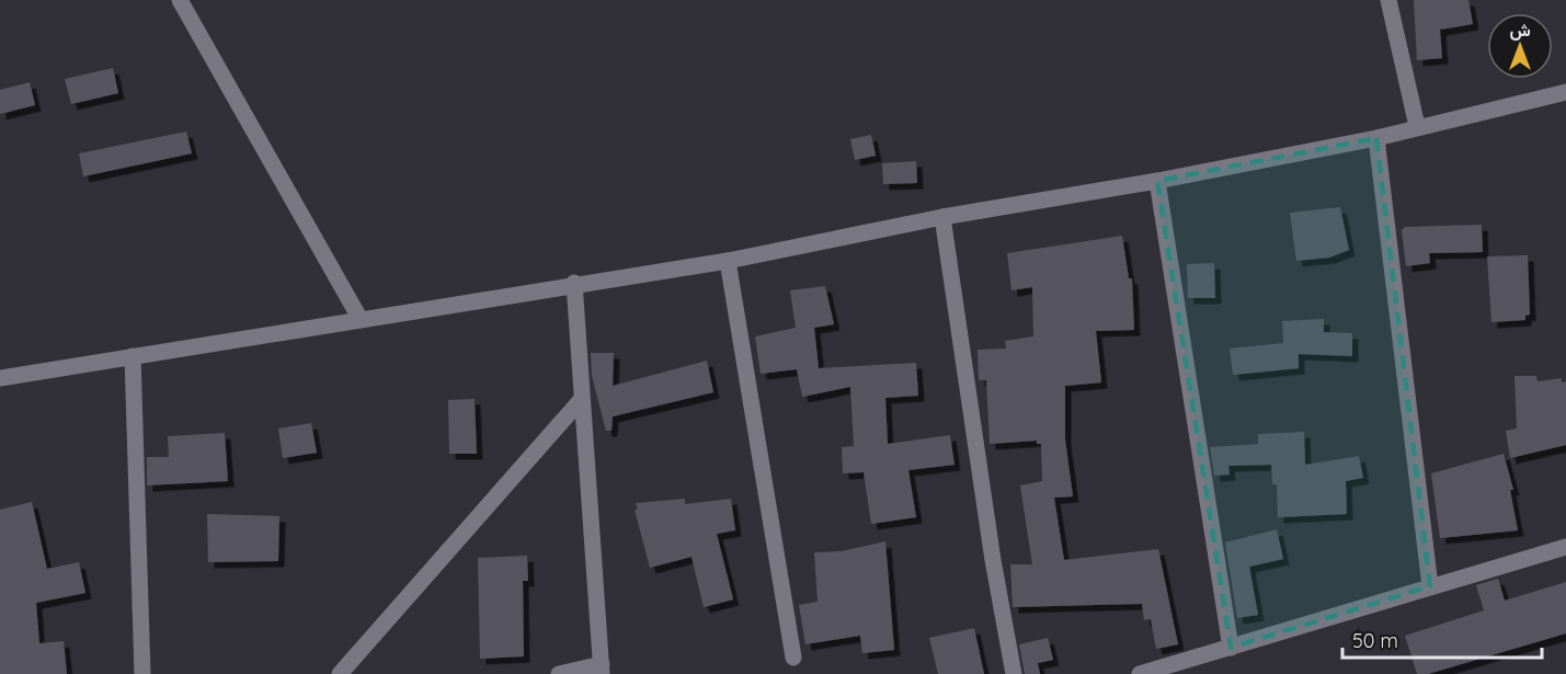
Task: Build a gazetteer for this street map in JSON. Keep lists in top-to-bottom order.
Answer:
{
  "scale_bar": "50 m",
  "north": "top"
}
